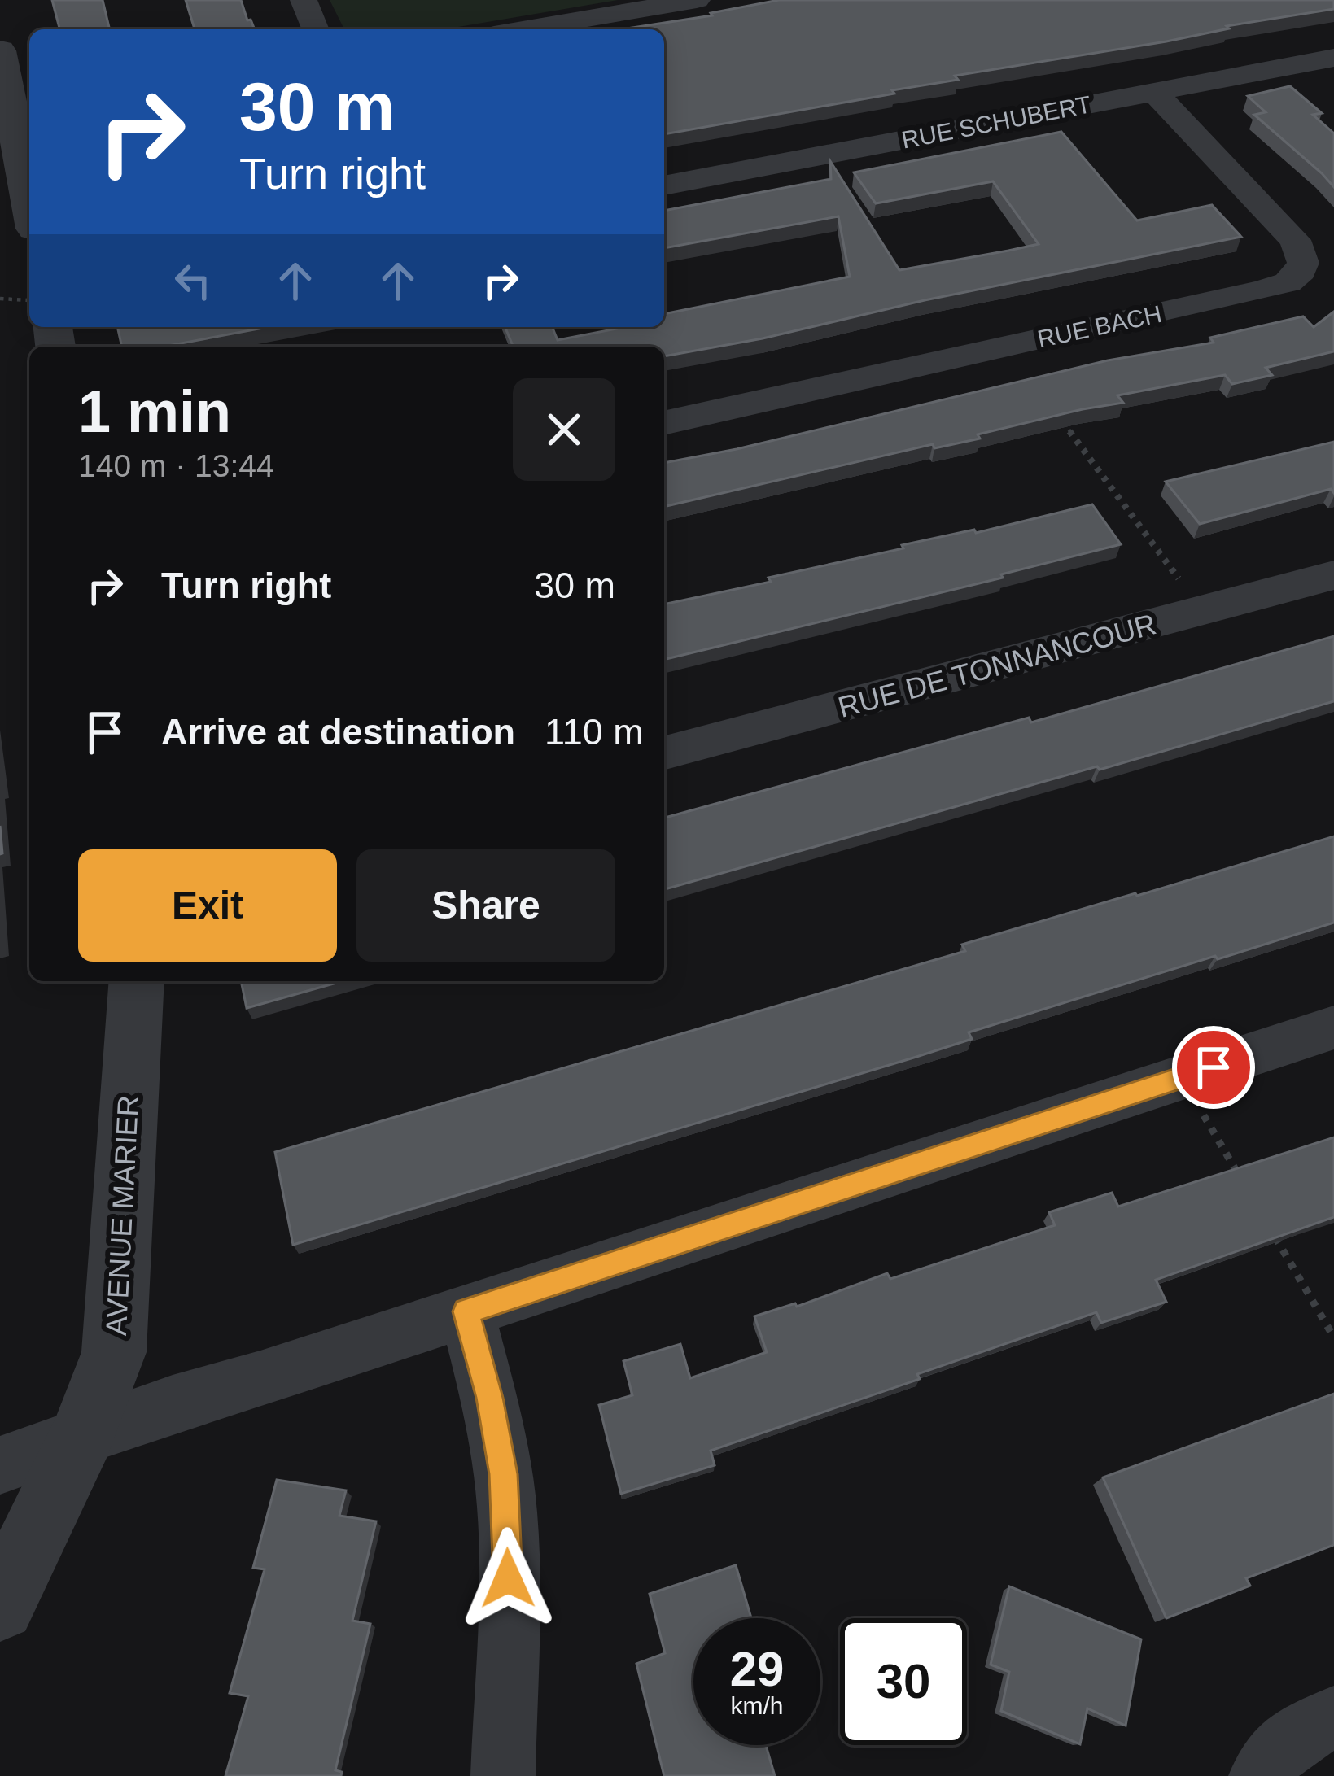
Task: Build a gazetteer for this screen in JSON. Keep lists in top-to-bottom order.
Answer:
{
  "streets": {
    "street": [
      "RUE SCHUBERT",
      "RUE BACH",
      "RUE DE TONNANCOUR",
      "AVENUE MARIER"
    ]
  },
  "crossings": [
    ["RUE SCHUBERT", "RUE BACH"]
  ],
  "page": {
    "turn": ["30 m", "Turn right"],
    "heading": ["1 min", "140 m · 13:44"],
    "list": [
      {
        "name": "Turn right",
        "value": "30 m"
      },
      {
        "name": "Arrive at destination",
        "value": "110 m"
      }
    ],
    "buttons": ["Exit", "Share"],
    "speed": "29 km/h",
    "limit": "30"
  }
}
